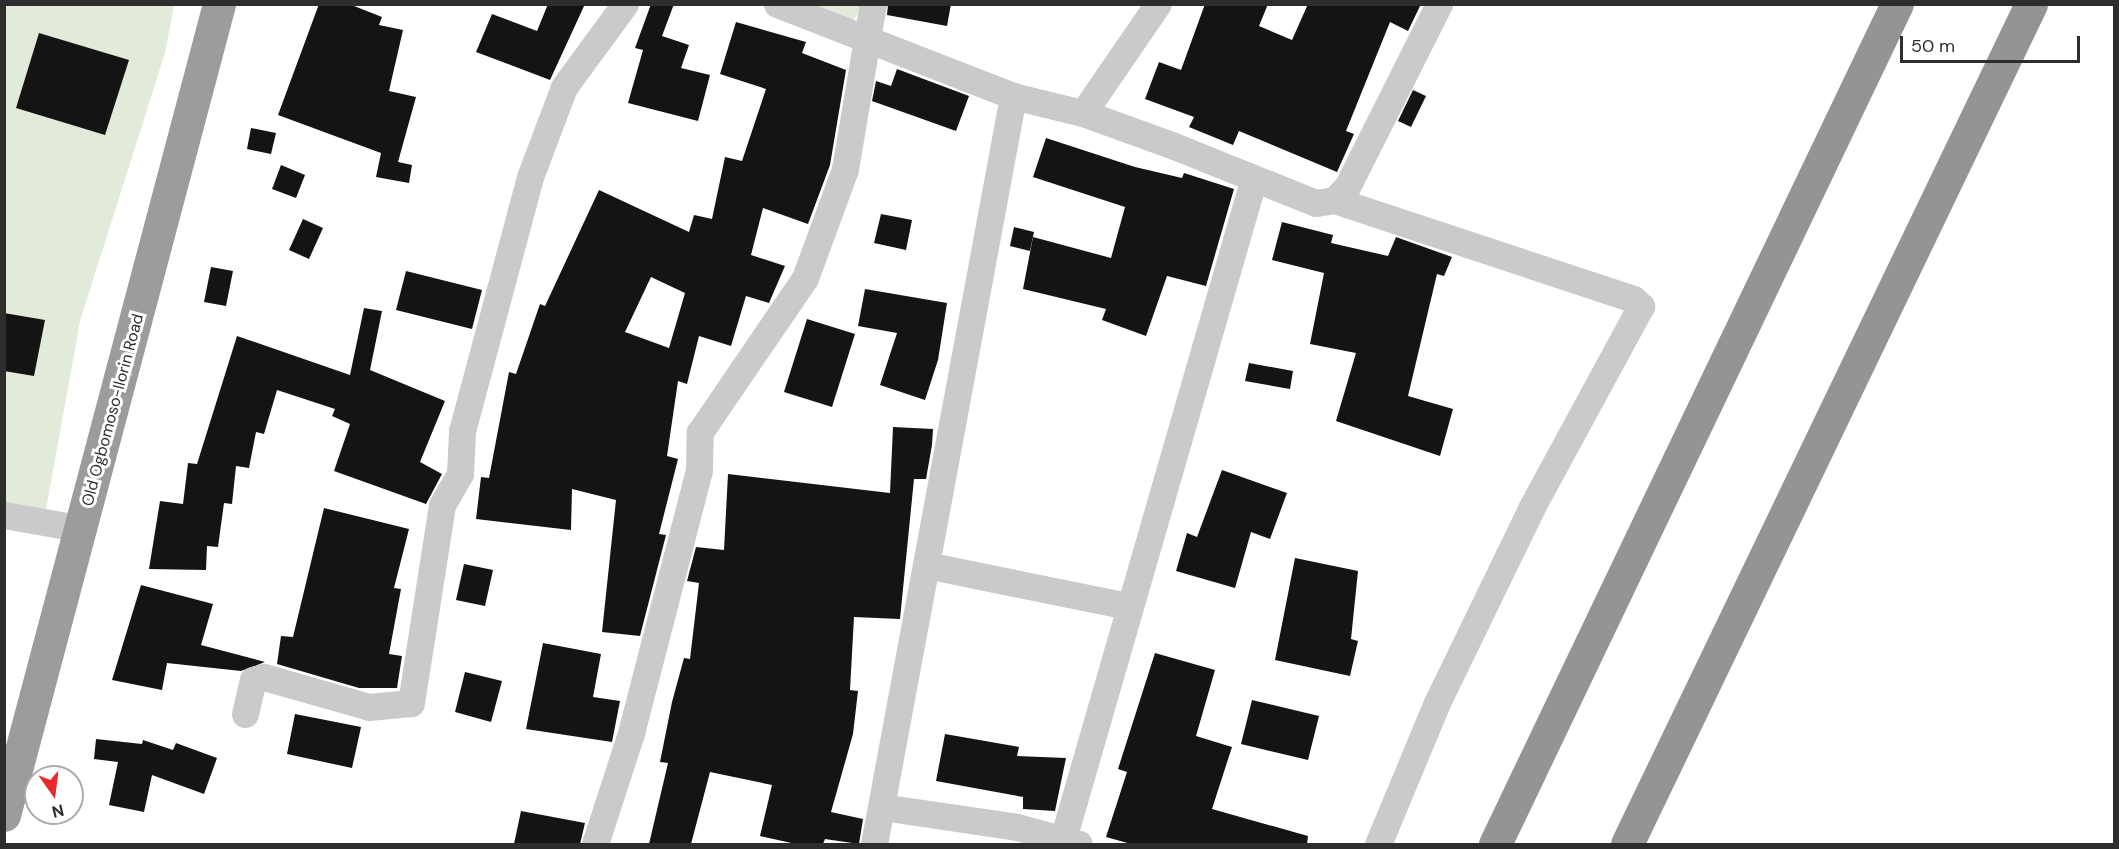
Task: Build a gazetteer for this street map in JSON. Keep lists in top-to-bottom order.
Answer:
{
  "streets": {
    "highway": ["Old Ogbomoso-Ilorin Road"]
  },
  "scale_bar": "50 m",
  "north": "bottom"
}
